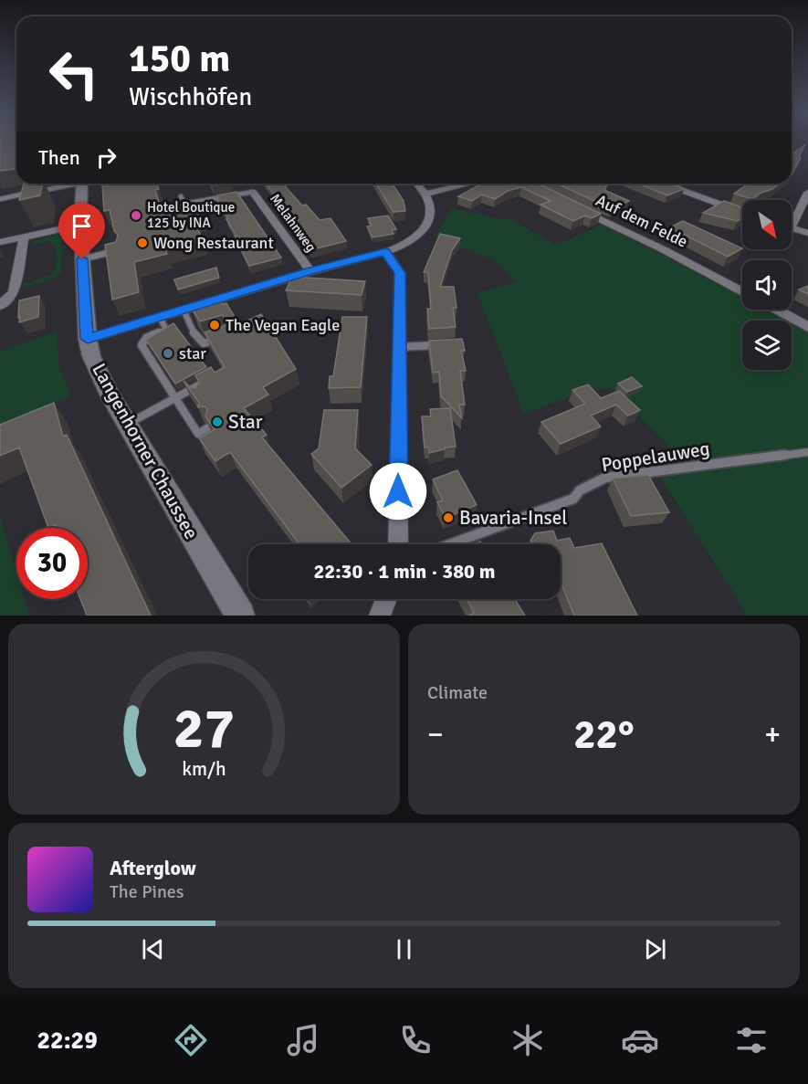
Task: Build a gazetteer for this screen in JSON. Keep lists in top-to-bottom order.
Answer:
{
  "streets": {
    "main road": ["Langenhorner Chaussee"],
    "street": ["Auf dem Felde", "Melahnweg"],
    "lane": ["Poppelauweg"]
  },
  "places": [
    "Hotel Boutique 125 by INA",
    "Wong Restaurant",
    "The Vegan Eagle",
    "star",
    "Star",
    "Bavaria-Insel"
  ],
  "north": "bottom right",
  "page": {
    "turn": ["150 m", "Wischhöfen"],
    "then": "Then",
    "limit": "30",
    "trip": "22:30 · 1 min · 380 m",
    "tile": "Climate",
    "heat": ["−", "22°", "+"],
    "song": ["Afterglow", "The Pines"],
    "tabs": "22:29",
    "gauge": ["27", "km/h"]
  }
}
